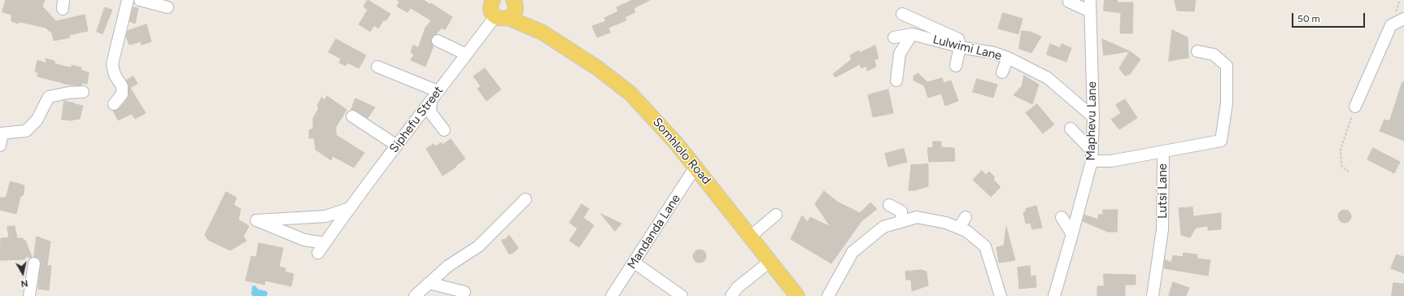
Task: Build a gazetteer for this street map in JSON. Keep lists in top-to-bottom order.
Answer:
{
  "streets": {
    "main road": ["Somhlolo Road"],
    "street": [
      "Lulwimi Lane",
      "Siphefu Street",
      "Maphevu Lane",
      "Lutsi Lane",
      "Mandanda Lane"
    ]
  },
  "crossings": [
    ["Lulwimi Lane", "Maphevu Lane"],
    ["Siphefu Street", "Somhlolo Road"],
    ["Somhlolo Road", "Mandanda Lane"]
  ],
  "scale_bar": "50 m",
  "north": "bottom"
}
